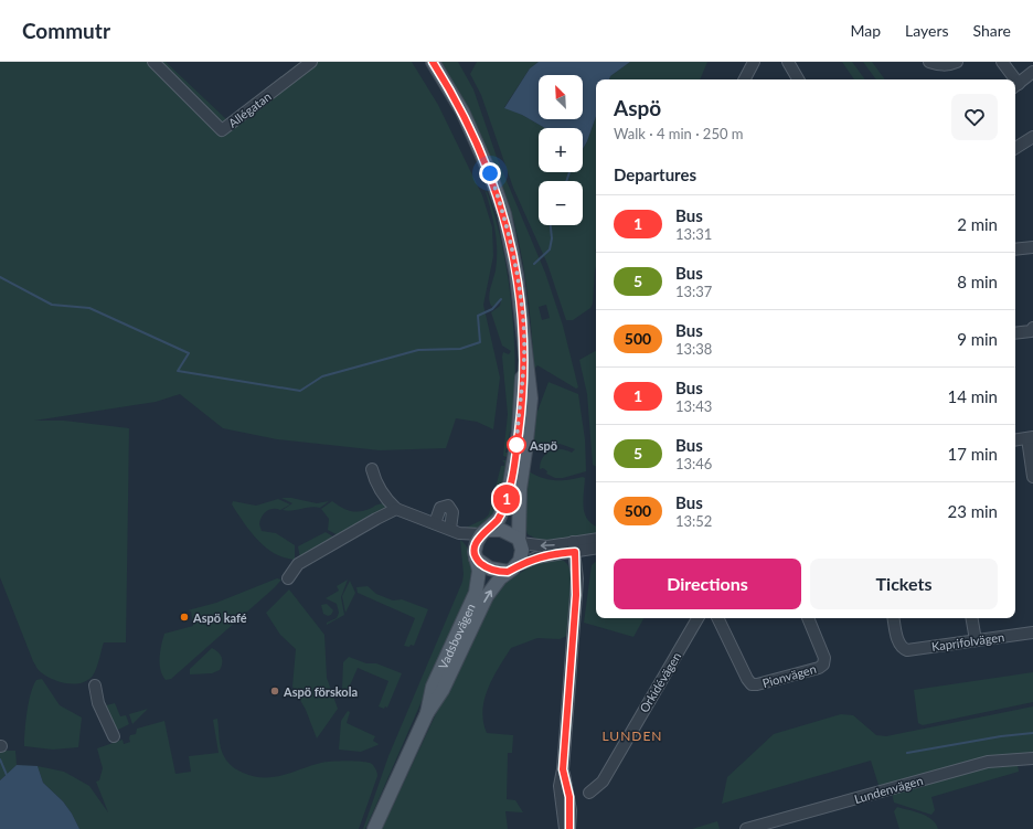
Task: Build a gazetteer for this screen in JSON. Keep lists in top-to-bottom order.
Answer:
{
  "streets": {
    "main road": ["Vadsbovägen"],
    "street": [
      "Allégatan",
      "Kaprifolvägen",
      "Pionvägen",
      "Orkidévägen",
      "Lundenvägen"
    ]
  },
  "districts": ["LUNDEN"],
  "places": ["Aspö", "Aspö kafé", "Aspö förskola"],
  "lines": ["bus line 1"],
  "north": "top left",
  "page": {
    "header": "Commutr",
    "nav": ["Map", "Layers", "Share"],
    "on_map": "1",
    "map_buttons": ["+", "−"],
    "heading": [
      ["Aspö", "Walk · 4 min · 250 m"],
      "Departures"
    ],
    "list": [
      {
        "mark": "1",
        "name": "Bus",
        "note": "13:31",
        "value": "2 min"
      },
      {
        "mark": "5",
        "name": "Bus",
        "note": "13:37",
        "value": "8 min"
      },
      {
        "mark": "500",
        "name": "Bus",
        "note": "13:38",
        "value": "9 min"
      },
      {
        "mark": "1",
        "name": "Bus",
        "note": "13:43",
        "value": "14 min"
      },
      {
        "mark": "5",
        "name": "Bus",
        "note": "13:46",
        "value": "17 min"
      },
      {
        "mark": "500",
        "name": "Bus",
        "note": "13:52",
        "value": "23 min"
      }
    ],
    "buttons": ["Directions", "Tickets"]
  }
}
